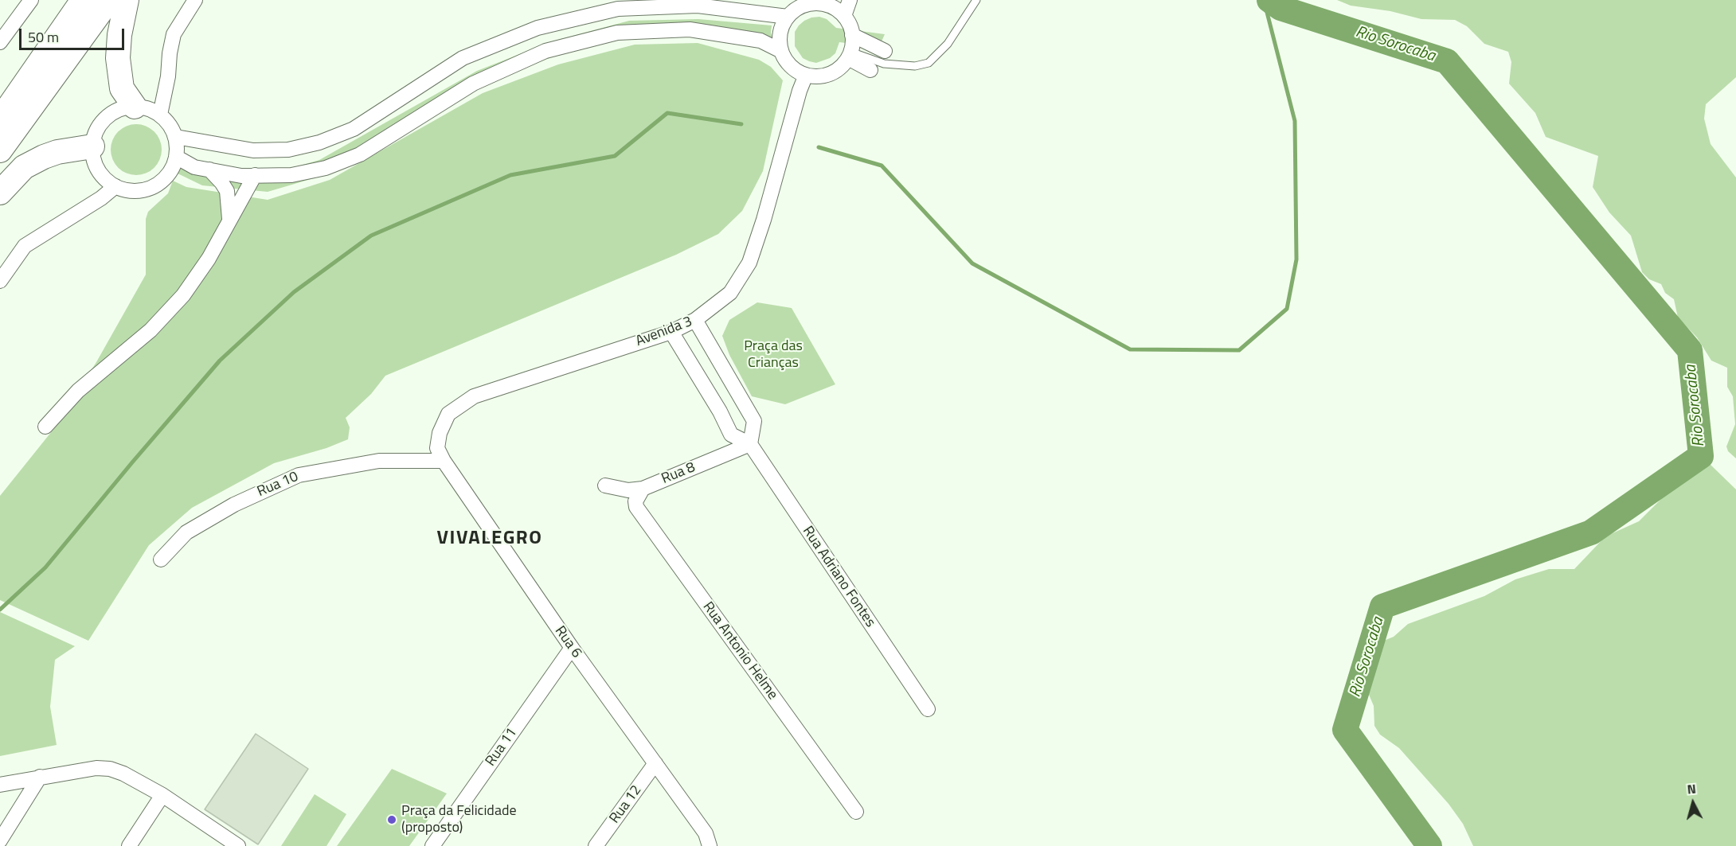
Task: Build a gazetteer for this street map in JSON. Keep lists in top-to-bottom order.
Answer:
{
  "streets": {
    "street": [
      "Avenida 3",
      "Rua 8",
      "Rua 10",
      "Rua Adriano Fontes",
      "Rua 6",
      "Rua Antonio Helme",
      "Rua 11",
      "Rua 12"
    ]
  },
  "crossings": [
    ["Avenida 3", "Rua Adriano Fontes"],
    ["Avenida 3", "Rua 6"],
    ["Rua 8", "Rua Adriano Fontes"],
    ["Rua 8", "Rua Antonio Helme"],
    ["Rua 10", "Rua 6"],
    ["Rua 6", "Rua 11"],
    ["Rua 6", "Rua 12"]
  ],
  "districts": ["VIVALEGRO"],
  "water": ["Rio Sorocaba"],
  "parks": ["Praça das Crianças"],
  "places": ["Praça da Felicidade (proposto)"],
  "scale_bar": "50 m",
  "north": "top"
}
